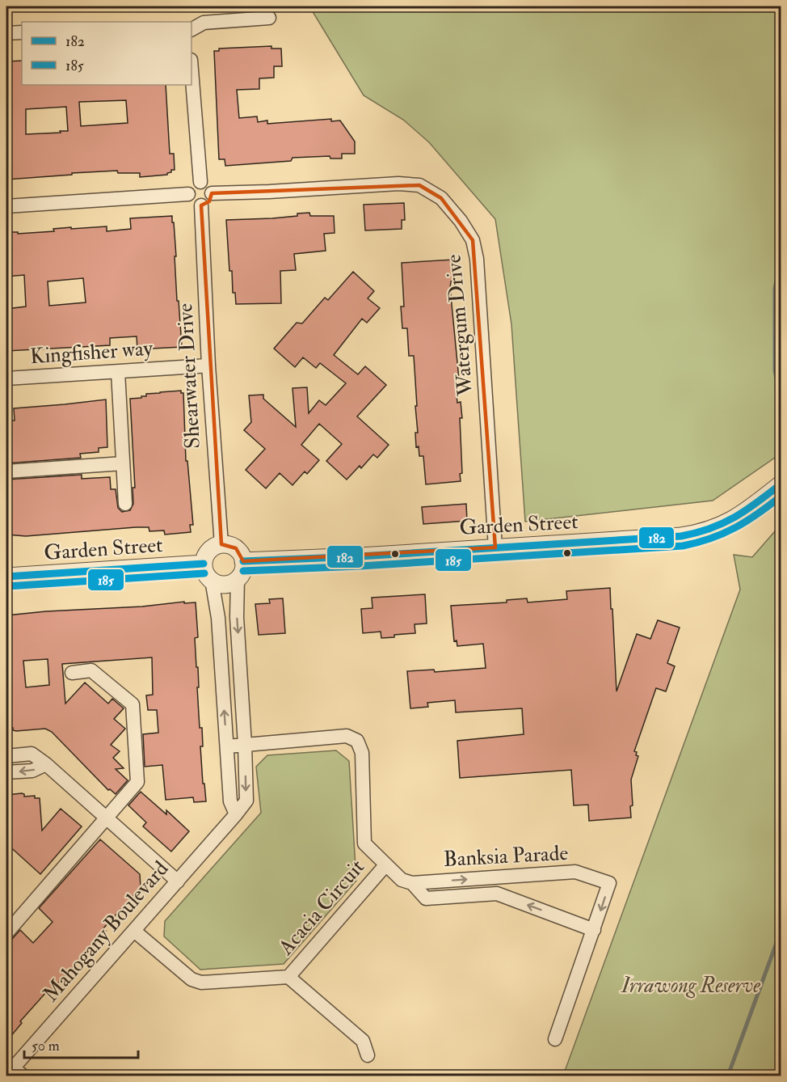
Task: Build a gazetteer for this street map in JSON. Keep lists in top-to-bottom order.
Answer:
{
  "streets": {
    "street": [
      "Watergum Drive",
      "Kingfisher way",
      "Shearwater Drive",
      "Garden Street",
      "Banksia Parade",
      "Acacia Circuit",
      "Mahogany Boulevard"
    ]
  },
  "crossings": [
    ["Watergum Drive", "Shearwater Drive"],
    ["Watergum Drive", "Garden Street"],
    ["Kingfisher way", "Shearwater Drive"],
    ["Shearwater Drive", "Garden Street"],
    ["Shearwater Drive", "Mahogany Boulevard"],
    ["Garden Street", "Mahogany Boulevard"],
    ["Banksia Parade", "Acacia Circuit"],
    ["Acacia Circuit", "Mahogany Boulevard"]
  ],
  "parks": ["Irrawong Reserve"],
  "lines": ["transit line 182", "transit line 185"],
  "legend": ["182", "185"],
  "scale_bar": "50 m"
}
